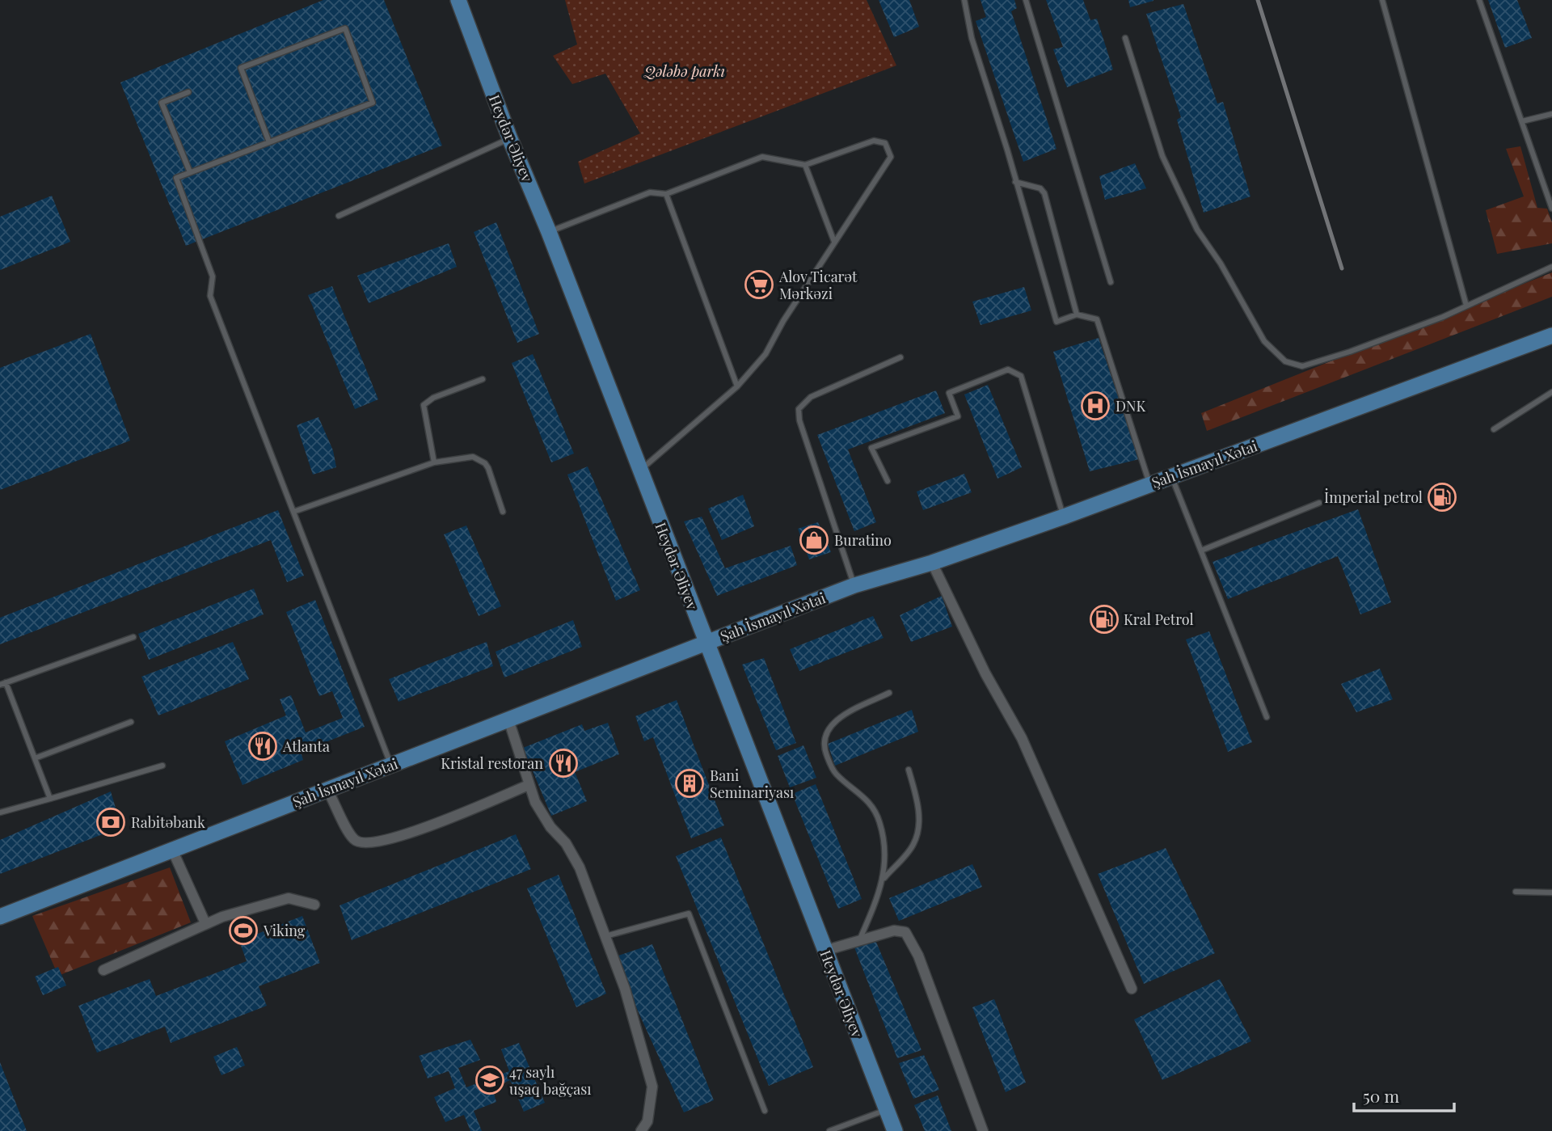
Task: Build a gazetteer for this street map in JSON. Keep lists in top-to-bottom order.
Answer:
{
  "streets": {
    "main road": ["Heydər Əliyev", "Şah İsmayıl Xətai"]
  },
  "crossings": [
    ["Heydər Əliyev", "Şah İsmayıl Xətai"]
  ],
  "parks": ["Qələbə parkı"],
  "places": {
    "supermarket": ["Alov Ticarət Mərkəzi"],
    "hospital": ["DNK"],
    "fuel station": ["İmperial petrol", "Kral Petrol"],
    "shop": ["Buratino"],
    "restaurant": ["Atlanta", "Kristal restoran"],
    "building": ["Bani Seminariyası"],
    "bank": ["Rabitəbank"],
    "sports": ["Viking"],
    "school or university": ["47 saylı uşaq bağçası"]
  },
  "scale_bar": "50 m"
}
